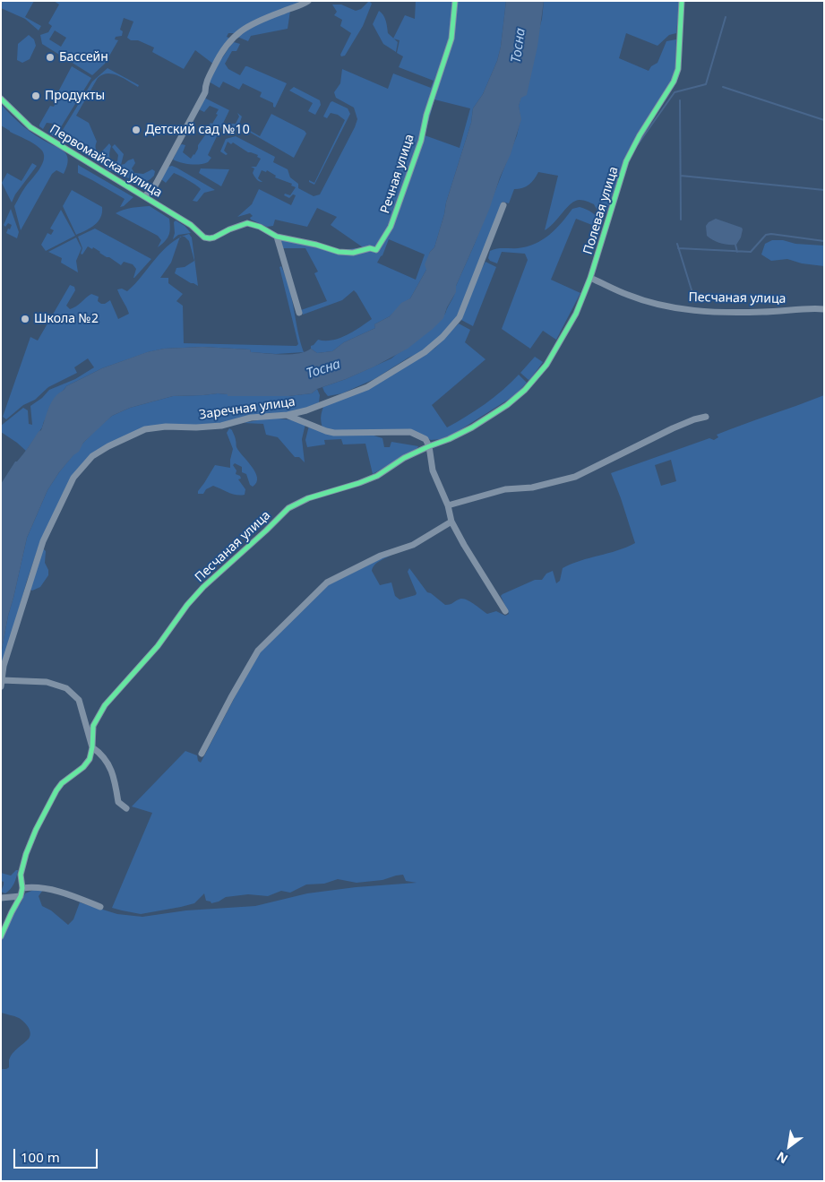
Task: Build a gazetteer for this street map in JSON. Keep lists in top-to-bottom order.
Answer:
{
  "streets": {
    "street": [
      "Первомайская улица",
      "Речная улица",
      "Полевая улица",
      "Песчаная улица",
      "Заречная улица"
    ]
  },
  "crossings": [
    ["Первомайская улица", "Речная улица"],
    ["Полевая улица", "Песчаная улица"]
  ],
  "water": ["Тосна"],
  "places": [
    "Бассейн",
    "Продукты",
    "Детский сад №10",
    "Школа №2"
  ],
  "scale_bar": "100 m",
  "north": "bottom left"
}
